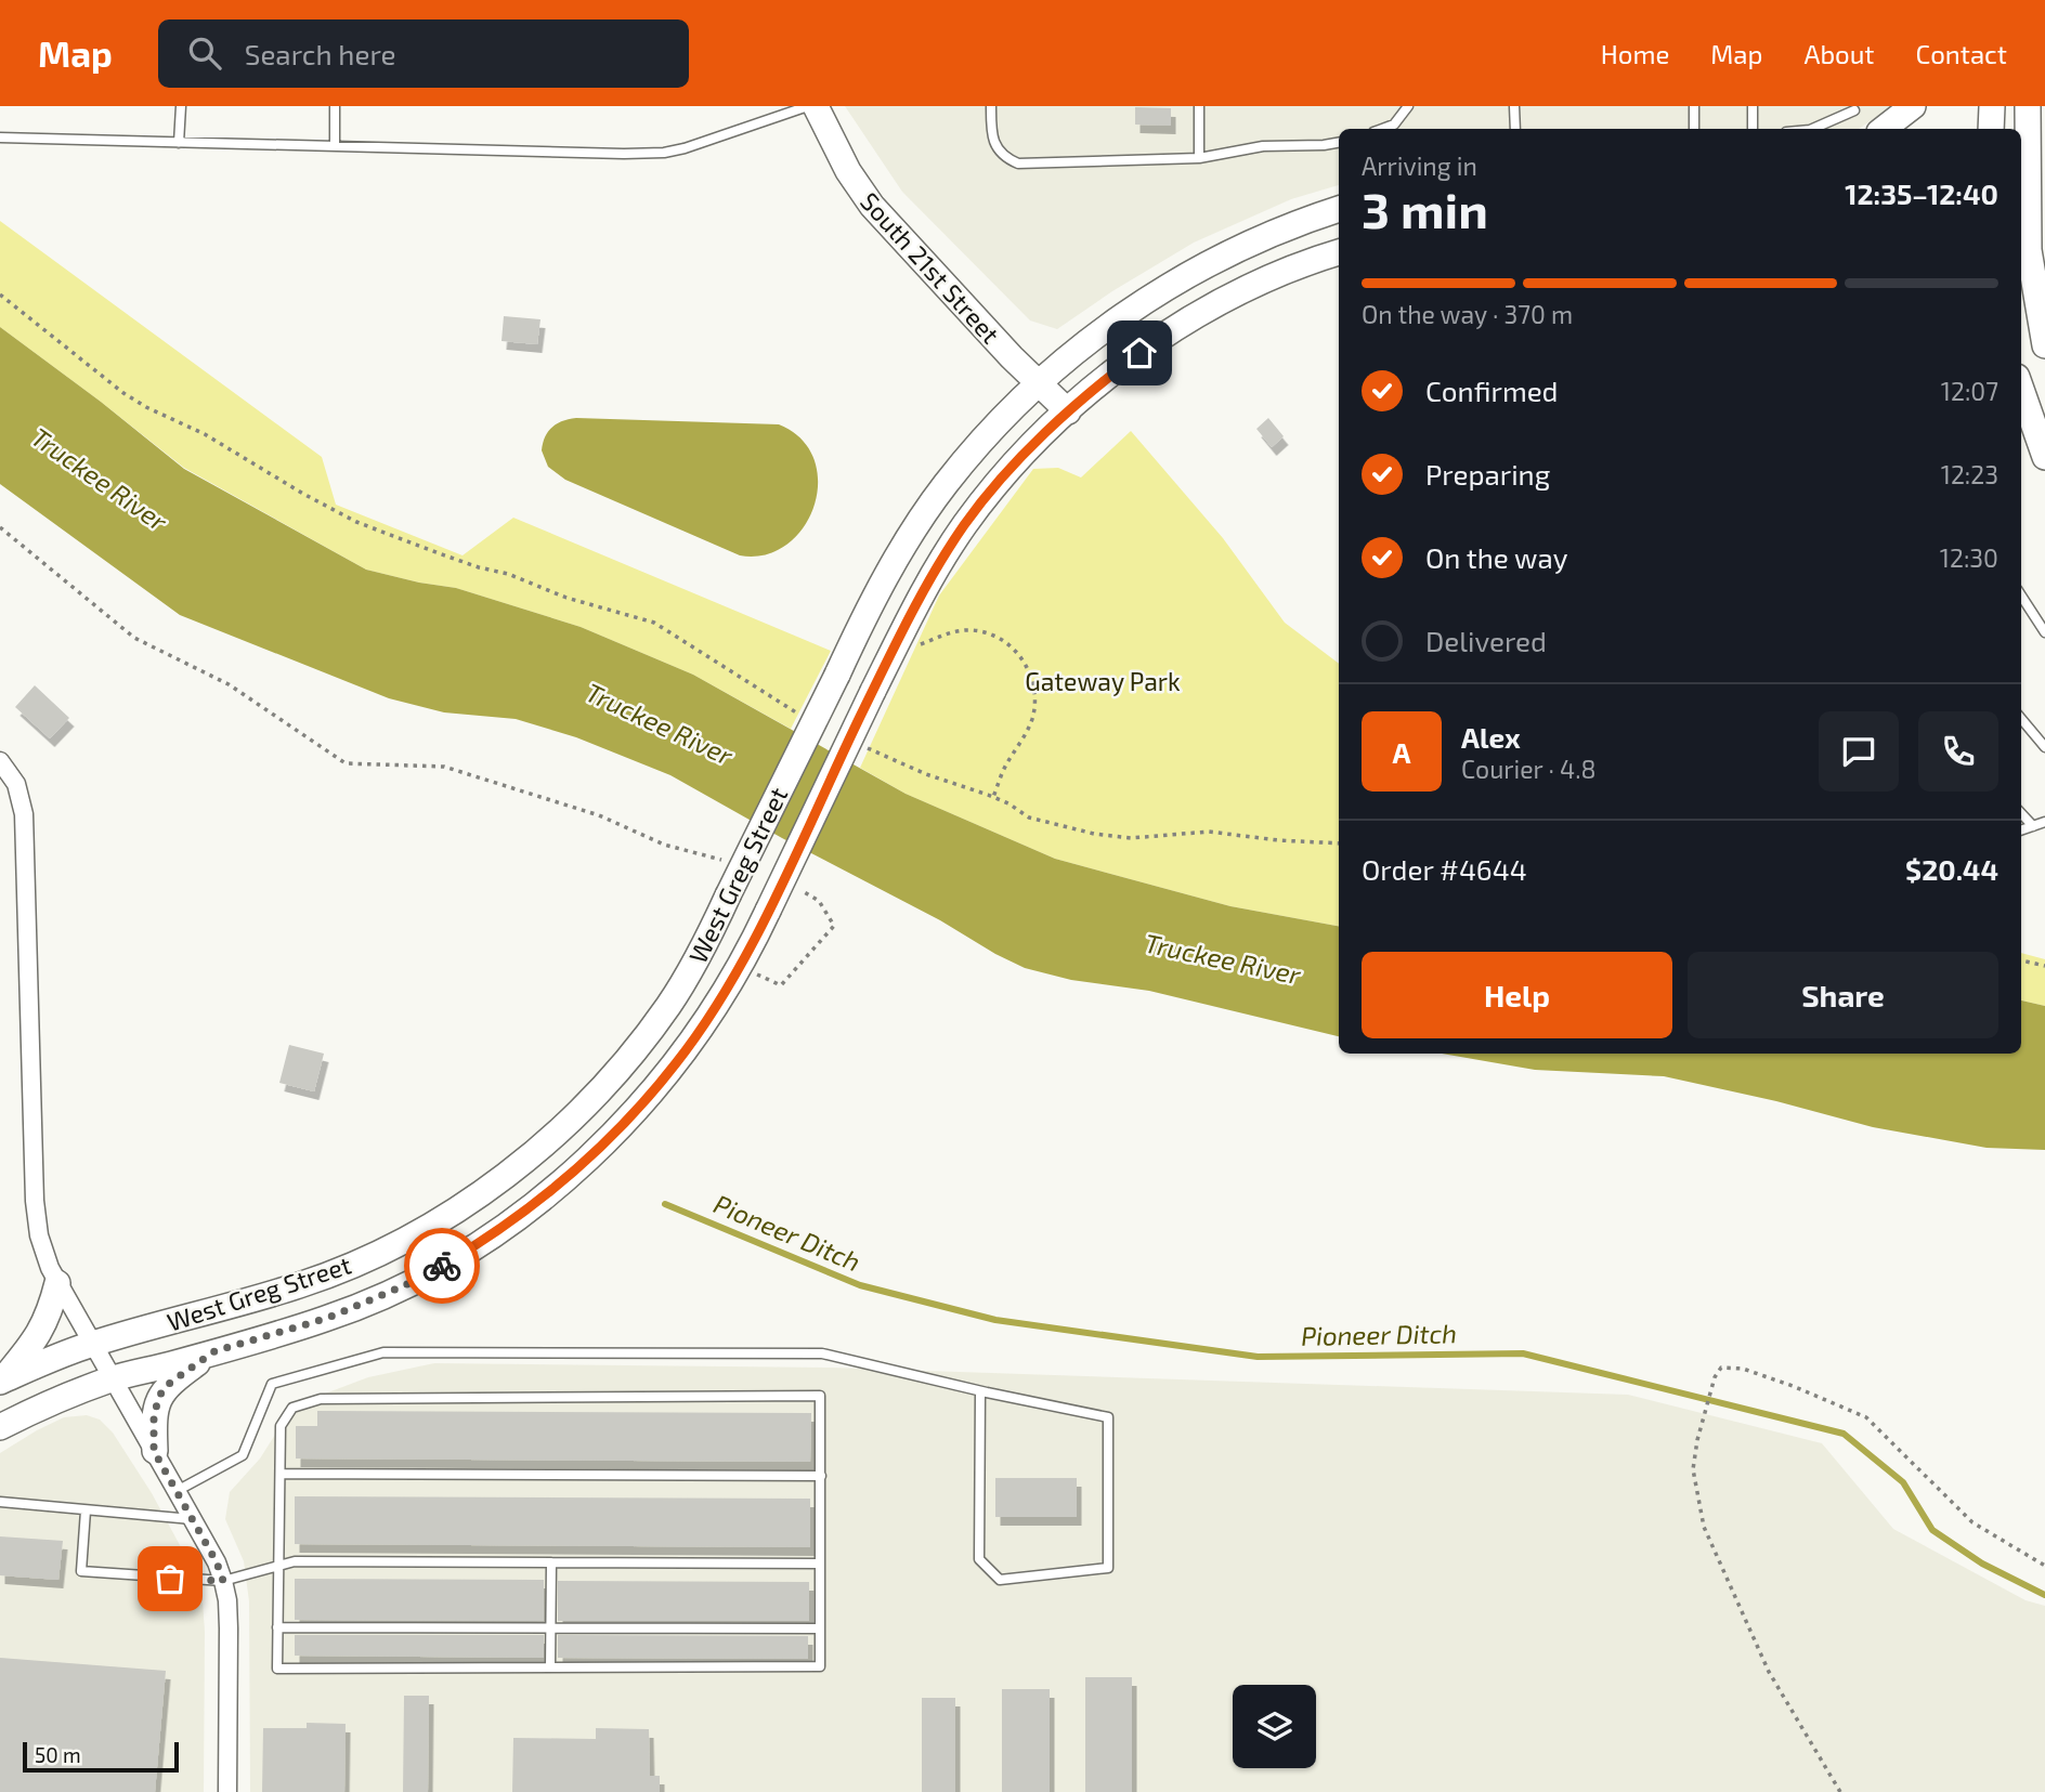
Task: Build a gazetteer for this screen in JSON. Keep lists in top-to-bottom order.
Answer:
{
  "streets": {
    "main road": ["South 21st Street", "West Greg Street"]
  },
  "crossings": [
    ["South 21st Street", "West Greg Street"]
  ],
  "water": ["Truckee River", "Pioneer Ditch"],
  "parks": ["Gateway Park"],
  "scale_bar": "50 m",
  "page": {
    "header": "Map",
    "search": "Search here",
    "nav": [
      "Home",
      "Map",
      "About",
      "Contact"
    ],
    "heading": ["3 min", "Arriving in", "12:35–12:40"],
    "panel": [
      "Alex",
      "Courier · 4.8",
      "Order #4644",
      "$20.44"
    ],
    "bar": "On the way · 370 m",
    "list": [
      ["Confirmed", "12:07"],
      ["Preparing", "12:23"],
      ["On the way", "12:30"],
      "Delivered"
    ],
    "round": "A",
    "buttons": ["Help", "Share"],
    "scale": "50 m"
  }
}
